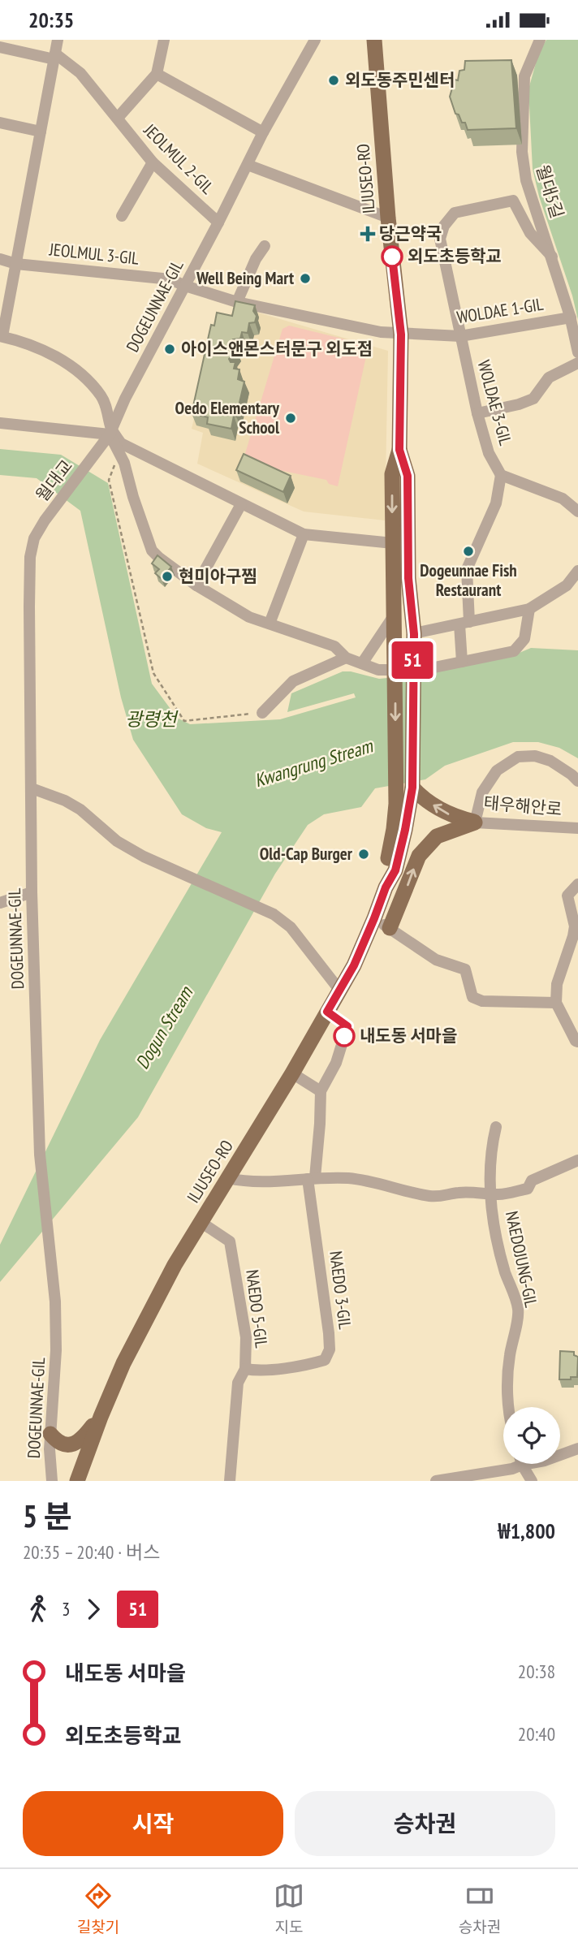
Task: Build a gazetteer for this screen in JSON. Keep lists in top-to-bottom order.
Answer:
{
  "streets": {
    "main road": ["ILJUSEO-RO"],
    "street": [
      "JEOLMUL 2-GIL",
      "월대5길",
      "JEOLMUL 3-GIL",
      "DOGEUNNAE-GIL",
      "WOLDAE 1-GIL",
      "WOLDAE 3-GIL",
      "월대교",
      "태우해안로",
      "NAEDOJUNG-GIL",
      "NAEDO 3-GIL",
      "NAEDO 5-GIL"
    ]
  },
  "crossings": [
    ["JEOLMUL 2-GIL", "DOGEUNNAE-GIL"],
    ["ILJUSEO-RO", "WOLDAE 1-GIL"],
    ["ILJUSEO-RO", "NAEDO 3-GIL"],
    ["ILJUSEO-RO", "NAEDO 5-GIL"],
    ["월대5길", "WOLDAE 1-GIL"],
    ["월대5길", "WOLDAE 3-GIL"],
    ["JEOLMUL 3-GIL", "DOGEUNNAE-GIL"],
    ["JEOLMUL 3-GIL", "WOLDAE 1-GIL"],
    ["DOGEUNNAE-GIL", "월대교"],
    ["WOLDAE 1-GIL", "WOLDAE 3-GIL"],
    ["NAEDO 3-GIL", "NAEDO 5-GIL"]
  ],
  "water": ["광령천", "Kwangrung Stream", "Dogun Stream"],
  "places": {
    "other": [
      "외도동주민센터",
      "외도초등학교",
      "Well Being Mart",
      "아이스앤몬스터문구 외도점",
      "Oedo Elementary School",
      "Dogeunnae Fish Restaurant",
      "현미아구찜",
      "Old-Cap Burger",
      "내도동 서마을"
    ],
    "health": ["당근약국"]
  },
  "lines": ["bus line 51"],
  "page": {
    "status": "20:35",
    "on_map": "51",
    "heading": ["5 분", "20:35 – 20:40 · 버스", "₩1,800"],
    "legs": ["3", "51"],
    "list": [
      {
        "name": "내도동 서마을",
        "value": "20:38"
      },
      {
        "name": "외도초등학교",
        "value": "20:40"
      }
    ],
    "buttons": ["시작", "승차권"],
    "tabs": ["길찾기", "지도", "승차권"]
  }
}
